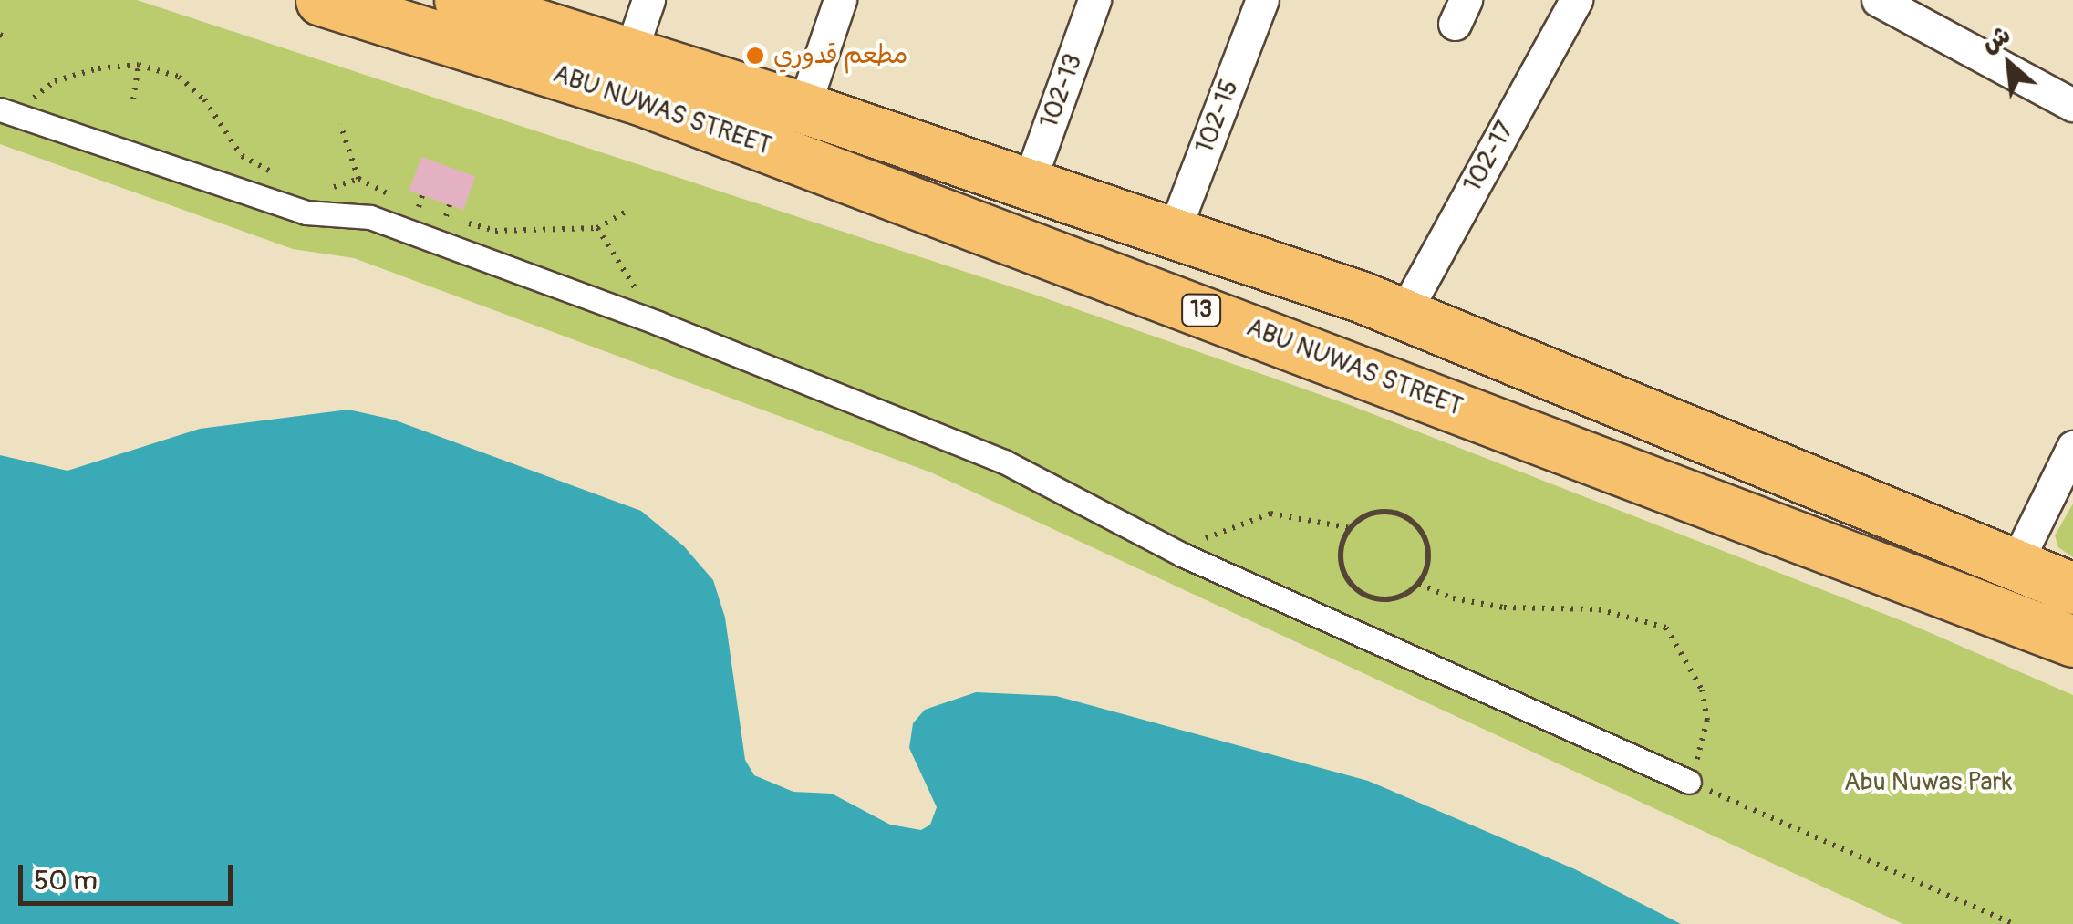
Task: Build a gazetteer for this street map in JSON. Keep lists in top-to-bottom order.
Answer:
{
  "streets": {
    "main road": ["ABU NUWAS STREET", "13"],
    "street": ["102-13", "102-15", "102-17"]
  },
  "crossings": [
    ["102-13", "ABU NUWAS STREET"],
    ["ABU NUWAS STREET", "102-15"],
    ["ABU NUWAS STREET", "102-17"]
  ],
  "parks": ["Abu Nuwas Park"],
  "places": ["مطعم قدوري"],
  "scale_bar": "50 m",
  "north": "top left"
}
